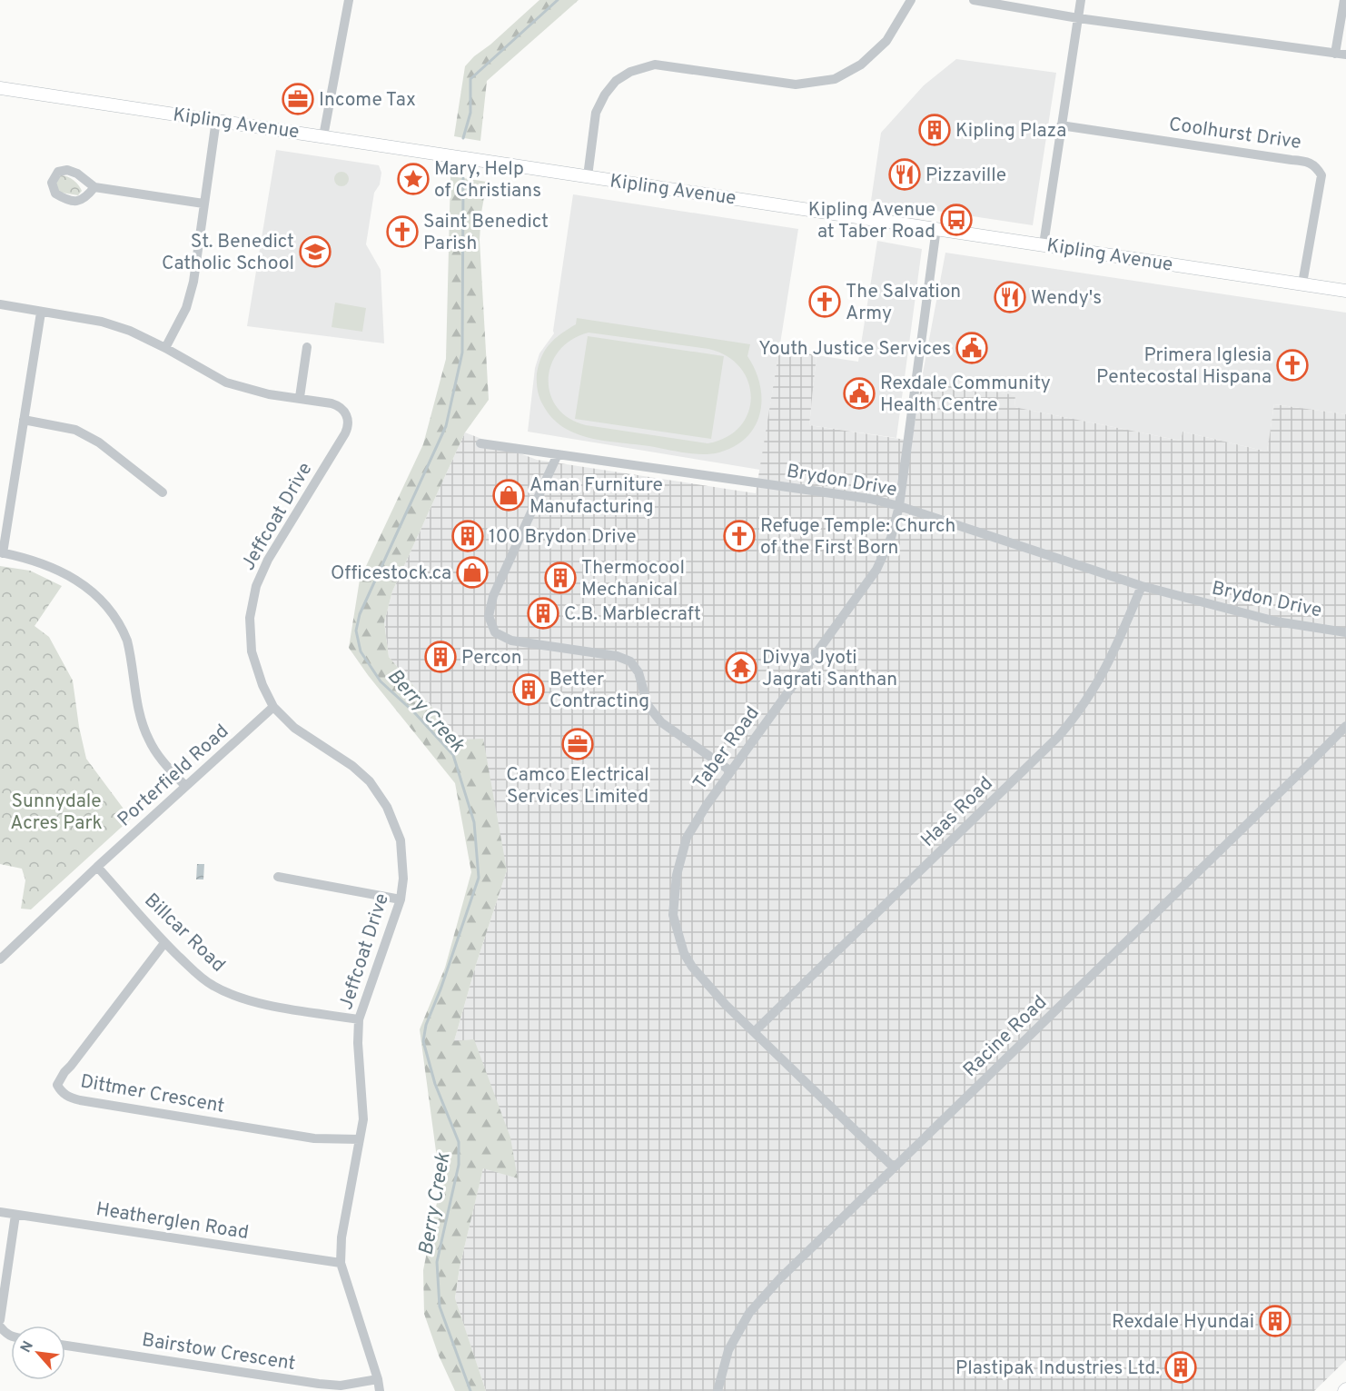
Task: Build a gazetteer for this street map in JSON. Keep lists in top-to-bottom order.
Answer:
{
  "streets": {
    "main road": ["Kipling Avenue"],
    "street": [
      "Coolhurst Drive",
      "Brydon Drive",
      "Jeffcoat Drive",
      "Taber Road",
      "Porterfield Road",
      "Haas Road",
      "Billcar Road",
      "Racine Road",
      "Dittmer Crescent",
      "Heatherglen Road",
      "Bairstow Crescent"
    ]
  },
  "crossings": [
    ["Kipling Avenue", "Coolhurst Drive"],
    ["Kipling Avenue", "Taber Road"],
    ["Brydon Drive", "Taber Road"],
    ["Brydon Drive", "Haas Road"],
    ["Jeffcoat Drive", "Porterfield Road"],
    ["Jeffcoat Drive", "Billcar Road"],
    ["Jeffcoat Drive", "Dittmer Crescent"],
    ["Jeffcoat Drive", "Heatherglen Road"],
    ["Jeffcoat Drive", "Bairstow Crescent"],
    ["Taber Road", "Haas Road"],
    ["Taber Road", "Racine Road"],
    ["Porterfield Road", "Billcar Road"],
    ["Billcar Road", "Dittmer Crescent"]
  ],
  "water": ["Berry Creek"],
  "parks": ["Sunnydale Acres Park"],
  "places": {
    "office": ["Income Tax", "Camco Electrical Services Limited"],
    "building": [
      "Kipling Plaza",
      "100 Brydon Drive",
      "Thermocool Mechanical",
      "C.B. Marblecraft",
      "Percon",
      "Better Contracting",
      "Rexdale Hyundai",
      "Plastipak Industries Ltd."
    ],
    "restaurant": ["Pizzaville", "Wendy's"],
    "place": ["Mary, Help of Christians"],
    "bus stop": ["Kipling Avenue at Taber Road"],
    "church": [
      "Saint Benedict Parish",
      "The Salvation Army",
      "Primera Iglesia Pentecostal Hispana",
      "Refuge Temple: Church of the First Born"
    ],
    "school or university": ["St. Benedict Catholic School"],
    "public building": ["Youth Justice Services", "Rexdale Community Health Centre"],
    "shop": ["Aman Furniture Manufacturing", "Officestock.ca"],
    "temple": ["Divya Jyoti Jagrati Santhan"]
  },
  "north": "top left"
}
